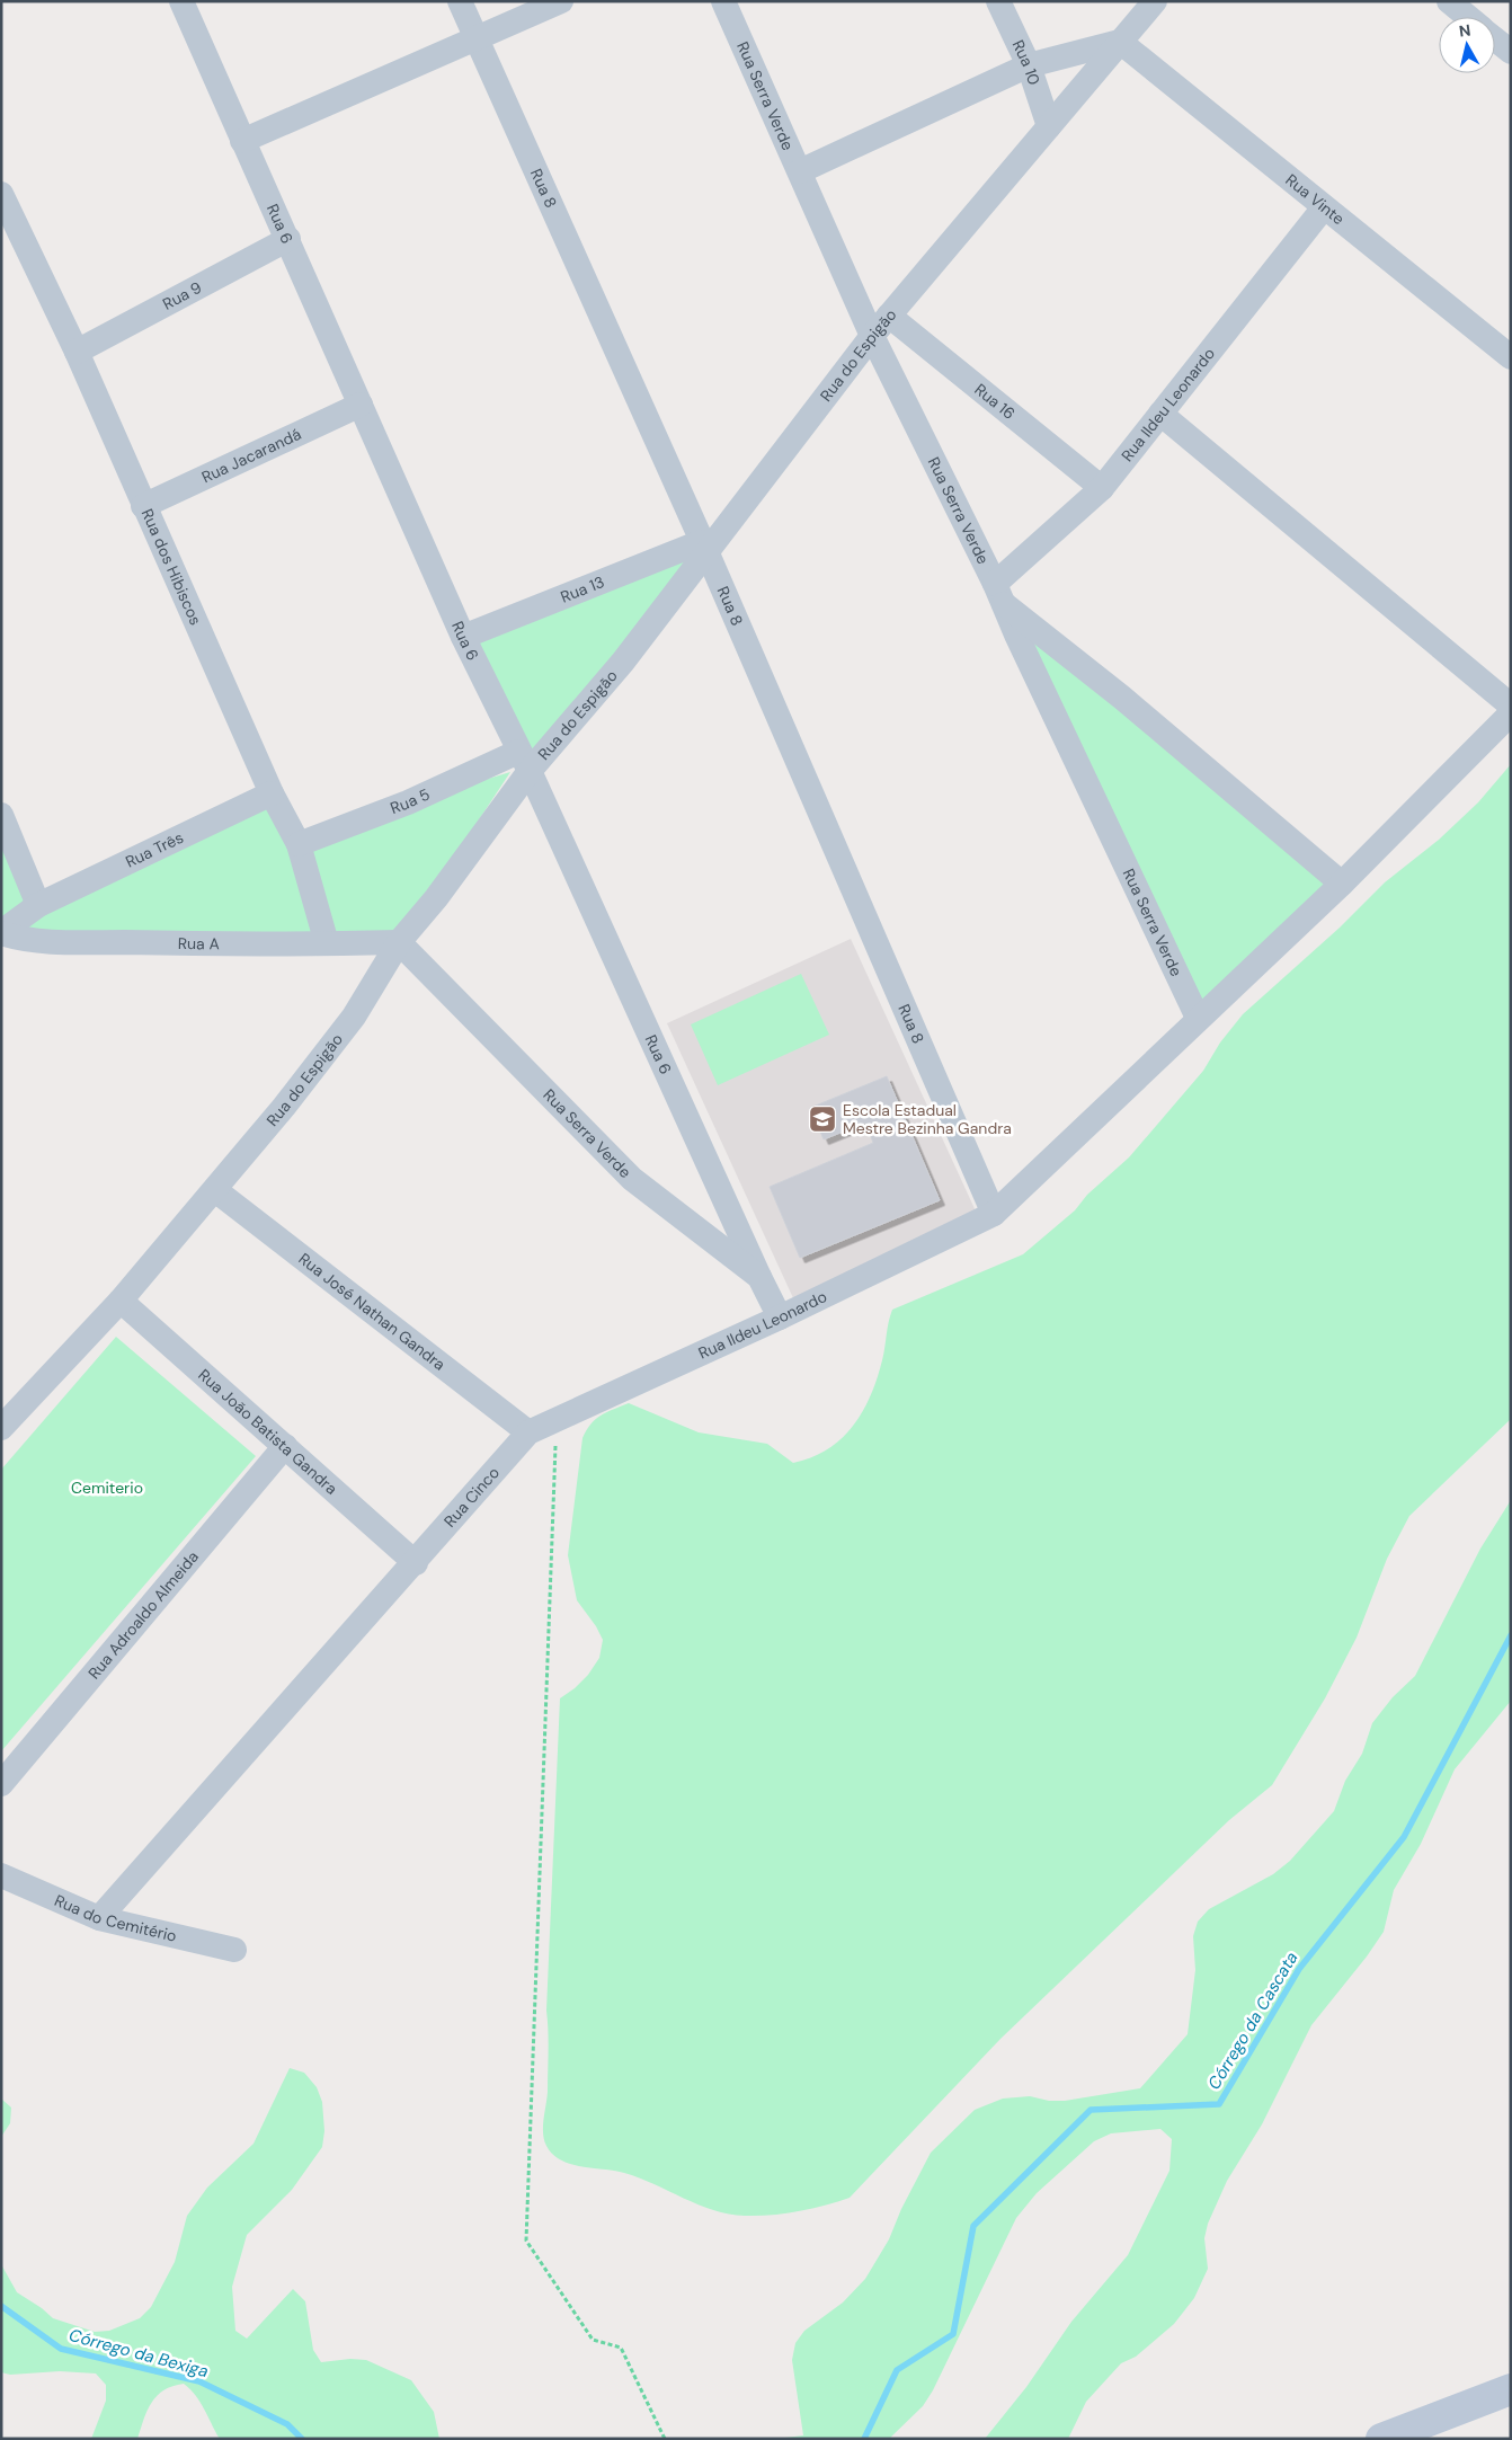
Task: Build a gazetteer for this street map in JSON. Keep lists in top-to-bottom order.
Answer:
{
  "streets": {
    "street": [
      "Rua 10",
      "Rua Serra Verde",
      "Rua 8",
      "Rua Vinte",
      "Rua 6",
      "Rua 9",
      "Rua do Espigão",
      "Rua 16",
      "Rua Ildeu Leonardo",
      "Rua Jacarandá",
      "Rua dos Hibiscos",
      "Rua 13",
      "Rua 5",
      "Rua Três",
      "Rua A",
      "Rua José Nathan Gandra",
      "Rua João Batista Gandra",
      "Rua Cinco",
      "Rua Adroaldo Almeida",
      "Rua do Cemitério"
    ]
  },
  "crossings": [
    ["Rua 10", "Rua do Espigão"],
    ["Rua Serra Verde", "Rua 6"],
    ["Rua Serra Verde", "Rua do Espigão"],
    ["Rua Serra Verde", "Rua Ildeu Leonardo"],
    ["Rua Serra Verde", "Rua A"],
    ["Rua 8", "Rua do Espigão"],
    ["Rua 8", "Rua Ildeu Leonardo"],
    ["Rua 8", "Rua 13"],
    ["Rua Vinte", "Rua do Espigão"],
    ["Rua Vinte", "Rua Ildeu Leonardo"],
    ["Rua 6", "Rua 9"],
    ["Rua 6", "Rua do Espigão"],
    ["Rua 6", "Rua Jacarandá"],
    ["Rua 6", "Rua 13"],
    ["Rua 6", "Rua 5"],
    ["Rua 9", "Rua dos Hibiscos"],
    ["Rua do Espigão", "Rua 16"],
    ["Rua do Espigão", "Rua 13"],
    ["Rua do Espigão", "Rua 5"],
    ["Rua do Espigão", "Rua A"],
    ["Rua do Espigão", "Rua José Nathan Gandra"],
    ["Rua do Espigão", "Rua João Batista Gandra"],
    ["Rua 16", "Rua Ildeu Leonardo"],
    ["Rua Ildeu Leonardo", "Rua José Nathan Gandra"],
    ["Rua Ildeu Leonardo", "Rua Cinco"],
    ["Rua Jacarandá", "Rua dos Hibiscos"],
    ["Rua dos Hibiscos", "Rua 5"],
    ["Rua dos Hibiscos", "Rua Três"],
    ["Rua dos Hibiscos", "Rua A"],
    ["Rua Três", "Rua A"],
    ["Rua José Nathan Gandra", "Rua Cinco"],
    ["Rua João Batista Gandra", "Rua Cinco"],
    ["Rua João Batista Gandra", "Rua Adroaldo Almeida"],
    ["Rua Cinco", "Rua do Cemitério"]
  ],
  "water": ["Córrego da Cascata", "Córrego da Bexiga"],
  "parks": ["Cemiterio"],
  "places": {
    "school or university": ["Escola Estadual Mestre Bezinha Gandra"]
  },
  "north": "top"
}
